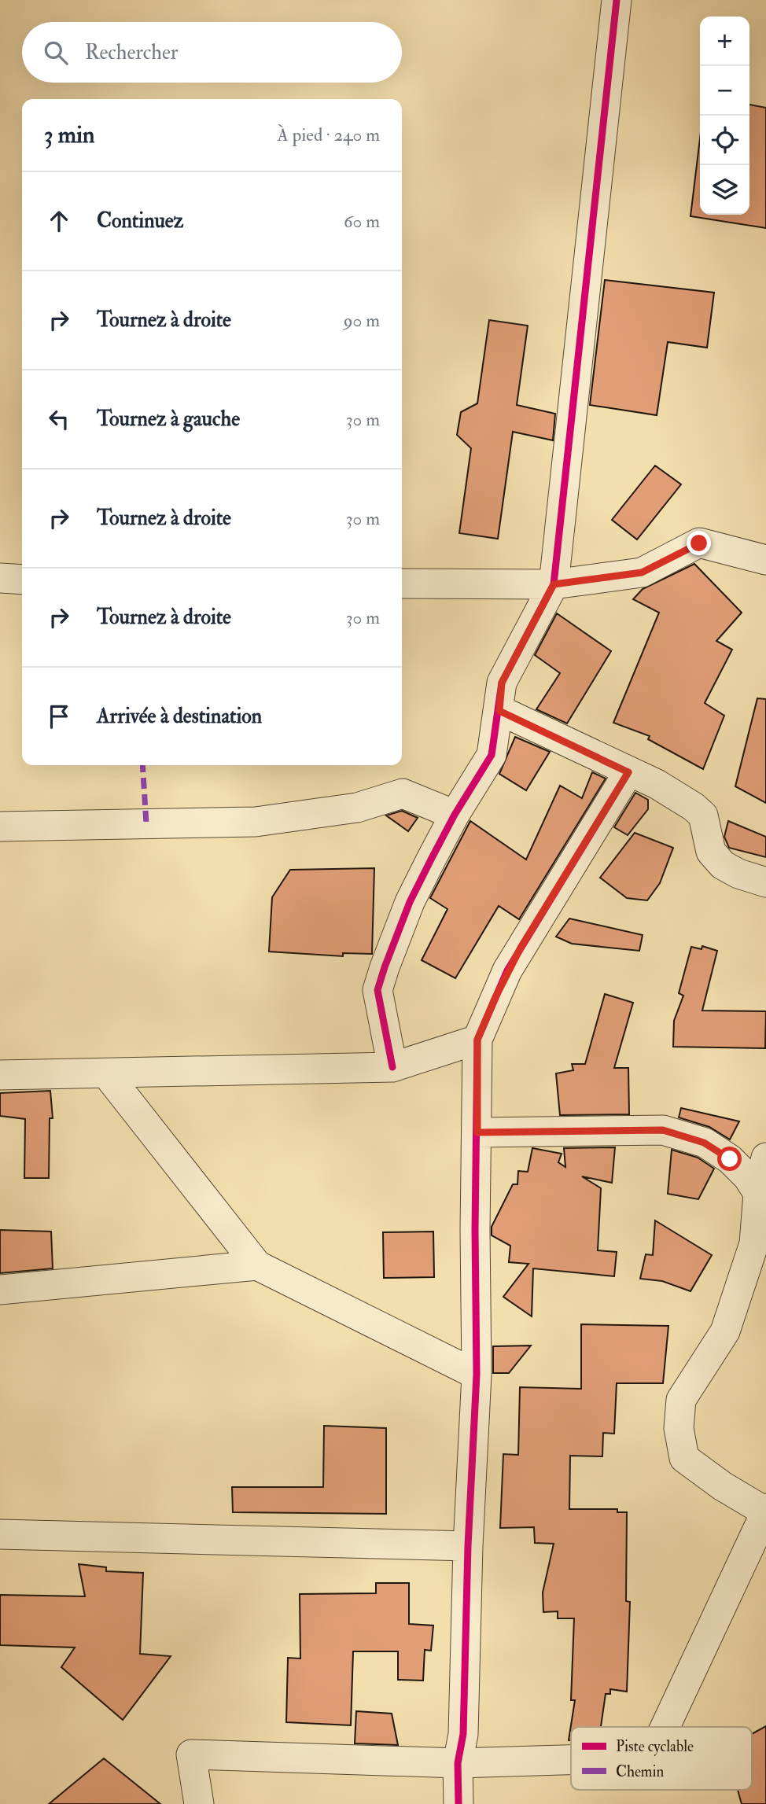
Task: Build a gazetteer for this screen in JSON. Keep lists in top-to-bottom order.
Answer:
{
  "legend": ["Piste cyclable", "Chemin"],
  "page": {
    "map_buttons": ["+", "−"],
    "search": "Rechercher",
    "heading": ["3 min", "À pied · 240 m"],
    "list": [
      ["Continuez", "60 m"],
      ["Tournez à droite", "90 m"],
      ["Tournez à gauche", "30 m"],
      ["Tournez à droite", "30 m"],
      ["Tournez à droite", "30 m"],
      "Arrivée à destination"
    ]
  }
}
